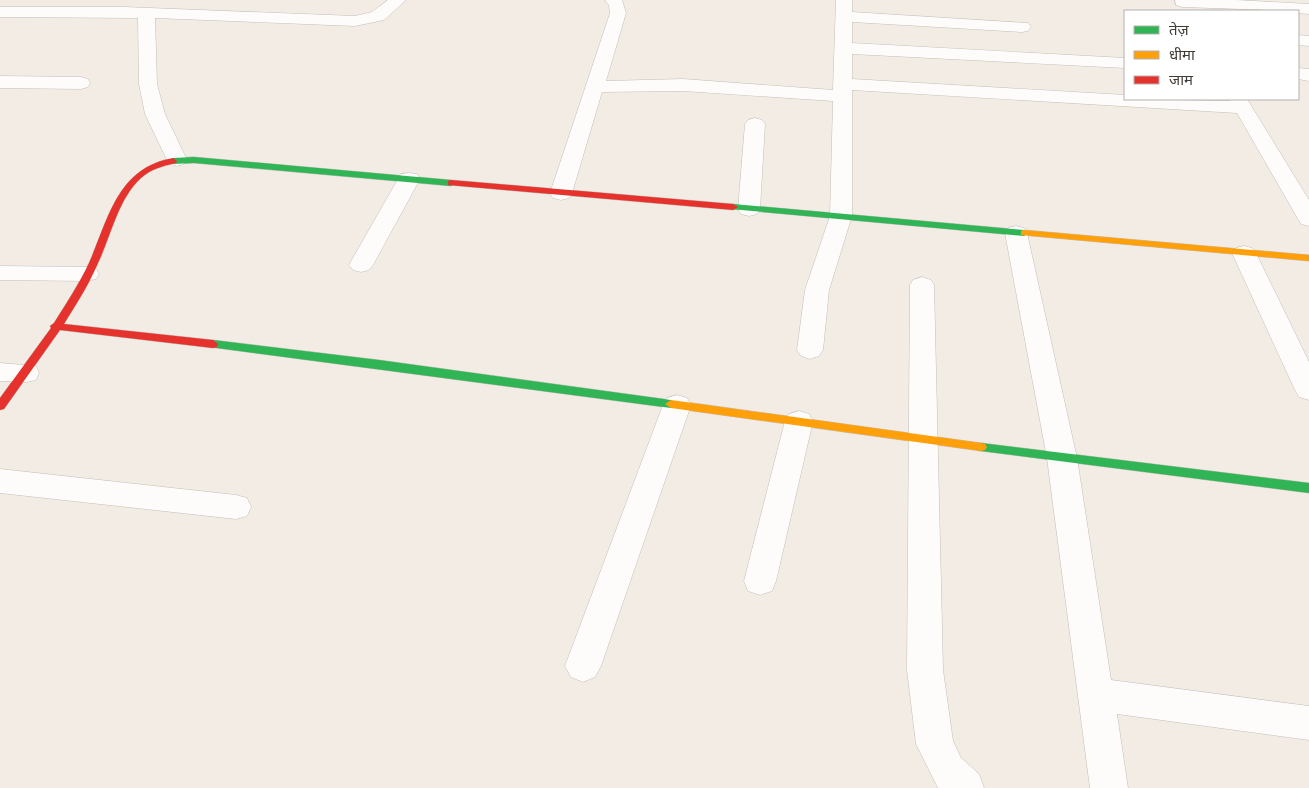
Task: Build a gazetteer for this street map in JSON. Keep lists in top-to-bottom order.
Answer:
{
  "legend": ["तेज़", "धीमा", "जाम"]
}
